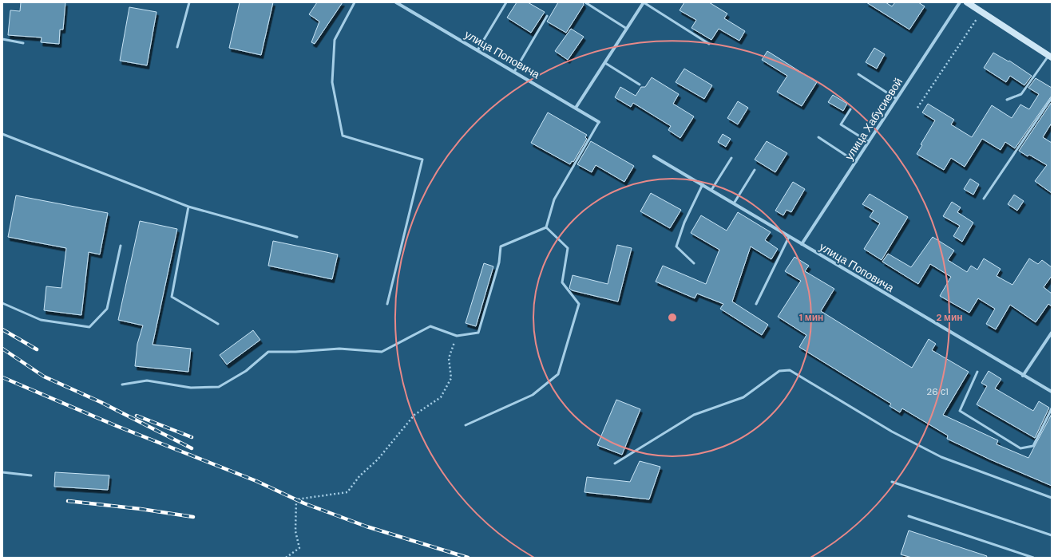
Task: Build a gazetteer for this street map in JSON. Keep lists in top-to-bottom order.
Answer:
{
  "streets": {
    "street": ["улица Поповича", "улица Хабусиевой"]
  },
  "crossings": [
    ["улица Поповича", "улица Хабусиевой"]
  ],
  "house_numbers": ["26 с1"],
  "rings": ["1 мин", "2 мин"]
}
